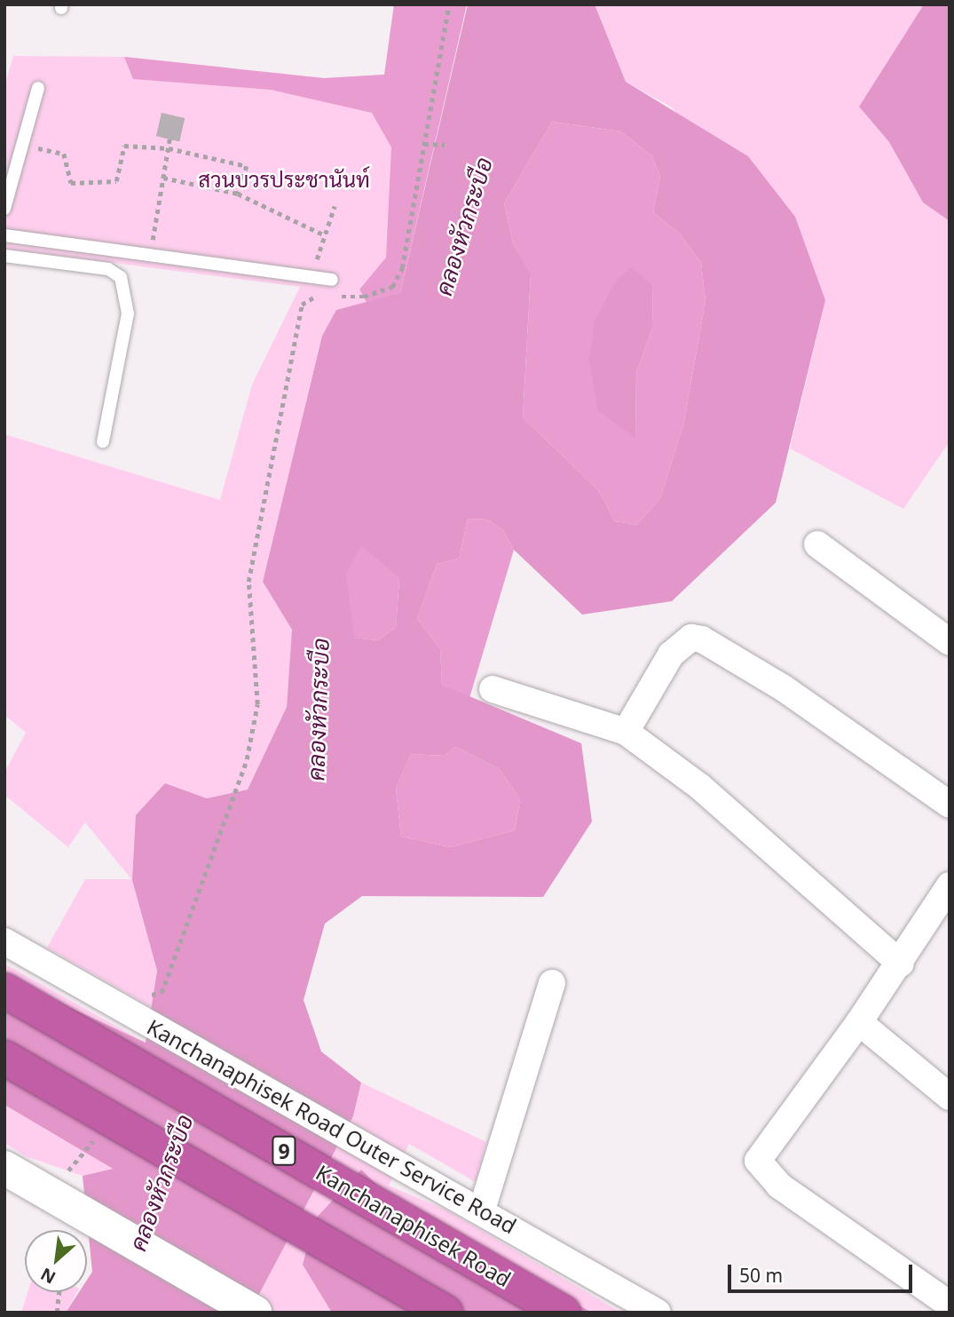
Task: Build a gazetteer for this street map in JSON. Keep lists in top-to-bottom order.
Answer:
{
  "streets": {
    "highway": ["9", "Kanchanaphisek Road"],
    "street": ["Kanchanaphisek Road Outer Service Road"]
  },
  "water": ["คลองหัวกระบือ"],
  "parks": ["สวนบวรประชานันท์"],
  "scale_bar": "50 m",
  "north": "bottom left"
}
